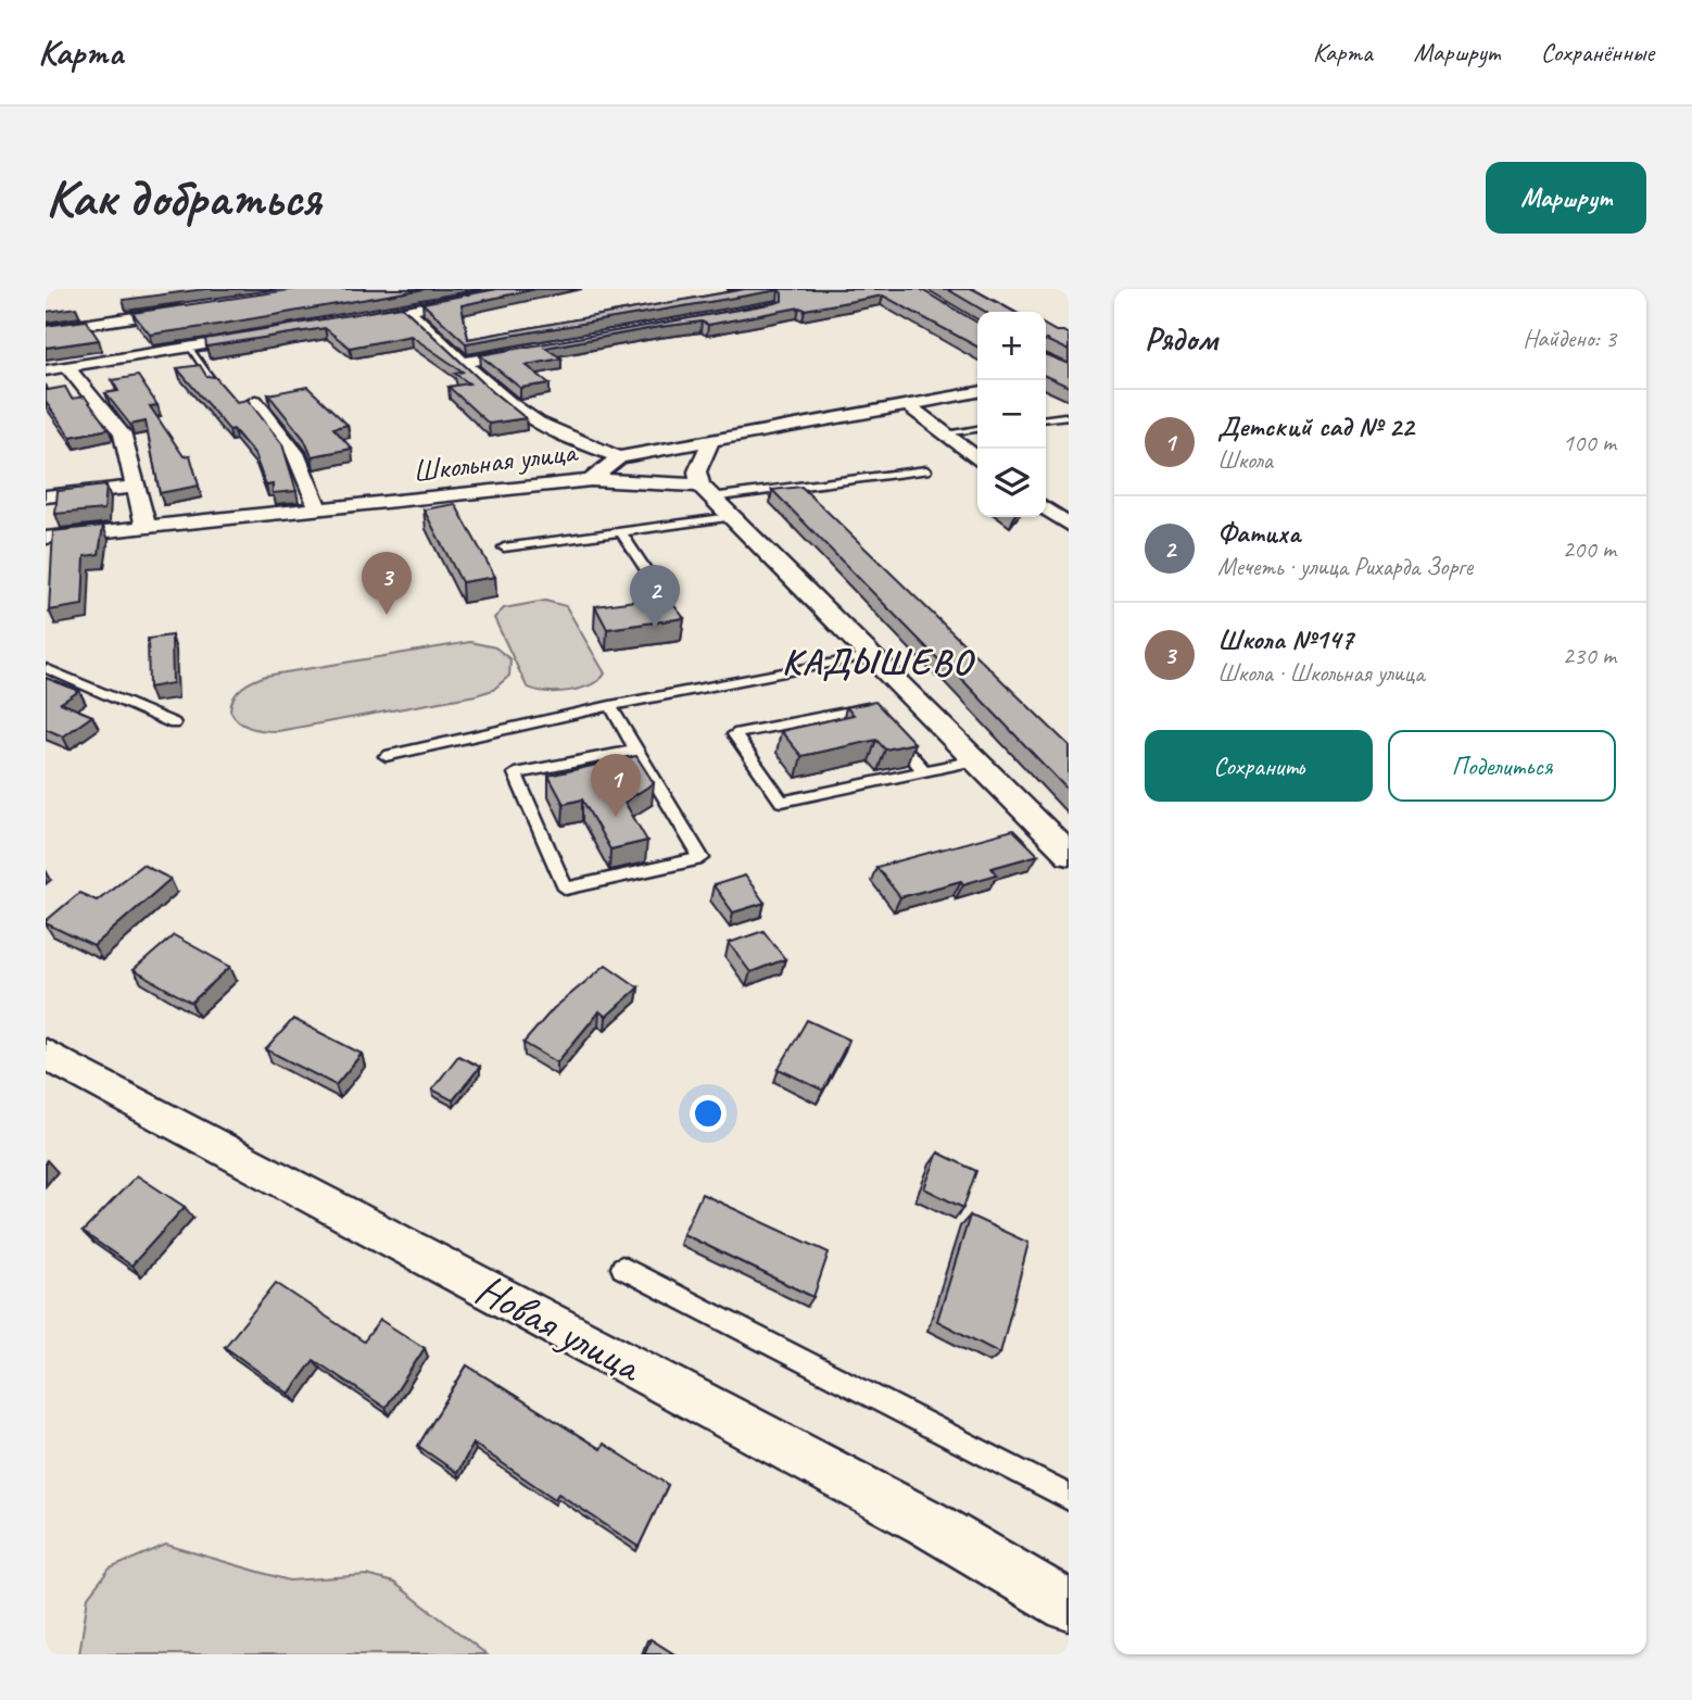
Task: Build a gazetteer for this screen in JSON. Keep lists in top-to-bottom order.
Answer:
{
  "streets": {
    "street": ["Школьная улица", "Новая улица"]
  },
  "districts": ["КАДЫШЕВО"],
  "page": {
    "header": "Карта",
    "nav": ["Карта", "Маршрут", "Сохранённые"],
    "buttons": [
      "Маршрут",
      ["Сохранить", "Поделиться"]
    ],
    "title": "Как добраться",
    "heading": ["Рядом", "Найдено: 3"],
    "map_buttons": ["+", "−"],
    "list": [
      {
        "mark": "1",
        "name": "Детский сад № 22",
        "note": "Школа",
        "value": "100 m"
      },
      {
        "mark": "2",
        "name": "Фатиха",
        "note": "Мечеть · улица Рихарда Зорге",
        "value": "200 m"
      },
      {
        "mark": "3",
        "name": "Школа №147",
        "note": "Школа · Школьная улица",
        "value": "230 m"
      }
    ],
    "pins": ["3", "2", "1"]
  }
}
